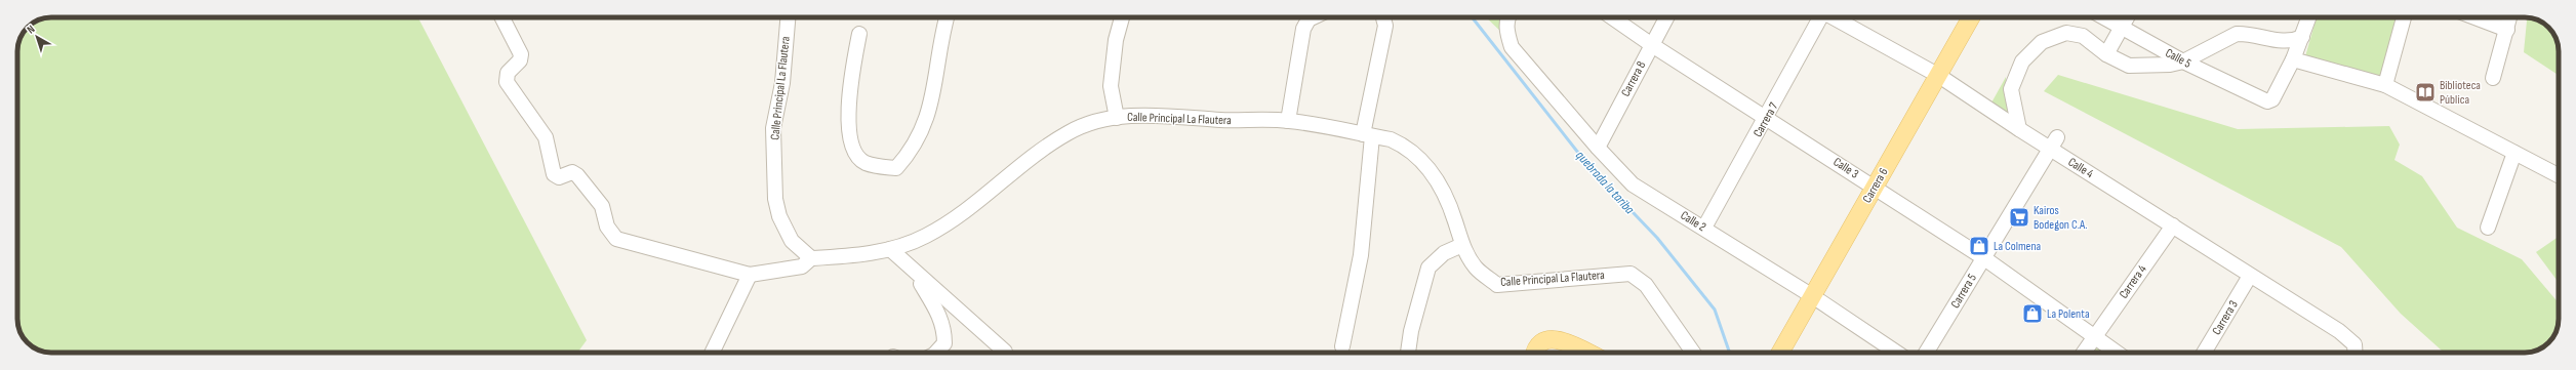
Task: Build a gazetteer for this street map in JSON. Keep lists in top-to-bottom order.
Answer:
{
  "streets": {
    "main road": ["Carrera 6"],
    "street": [
      "Calle 5",
      "Carrera 8",
      "Calle Principal La Flautera",
      "Carrera 7",
      "Calle 3",
      "Calle 4",
      "Calle 2",
      "Carrera 4",
      "Carrera 5",
      "Carrera 3"
    ]
  },
  "crossings": [
    ["Carrera 8", "Calle 3"],
    ["Carrera 8", "Calle 2"],
    ["Carrera 7", "Calle 3"],
    ["Carrera 7", "Calle 2"],
    ["Calle 3", "Carrera 6"],
    ["Calle 3", "Carrera 4"],
    ["Calle 3", "Carrera 5"],
    ["Calle 4", "Carrera 6"],
    ["Calle 4", "Carrera 4"],
    ["Calle 4", "Carrera 5"],
    ["Calle 4", "Carrera 3"],
    ["Carrera 6", "Calle 2"]
  ],
  "water": ["quebrada la tariba"],
  "places": {
    "library": ["Biblioteca Pública"],
    "supermarket": ["Kairos Bodegon C.A."],
    "shop": ["La Colmena", "La Polenta"]
  },
  "north": "top left"
}
